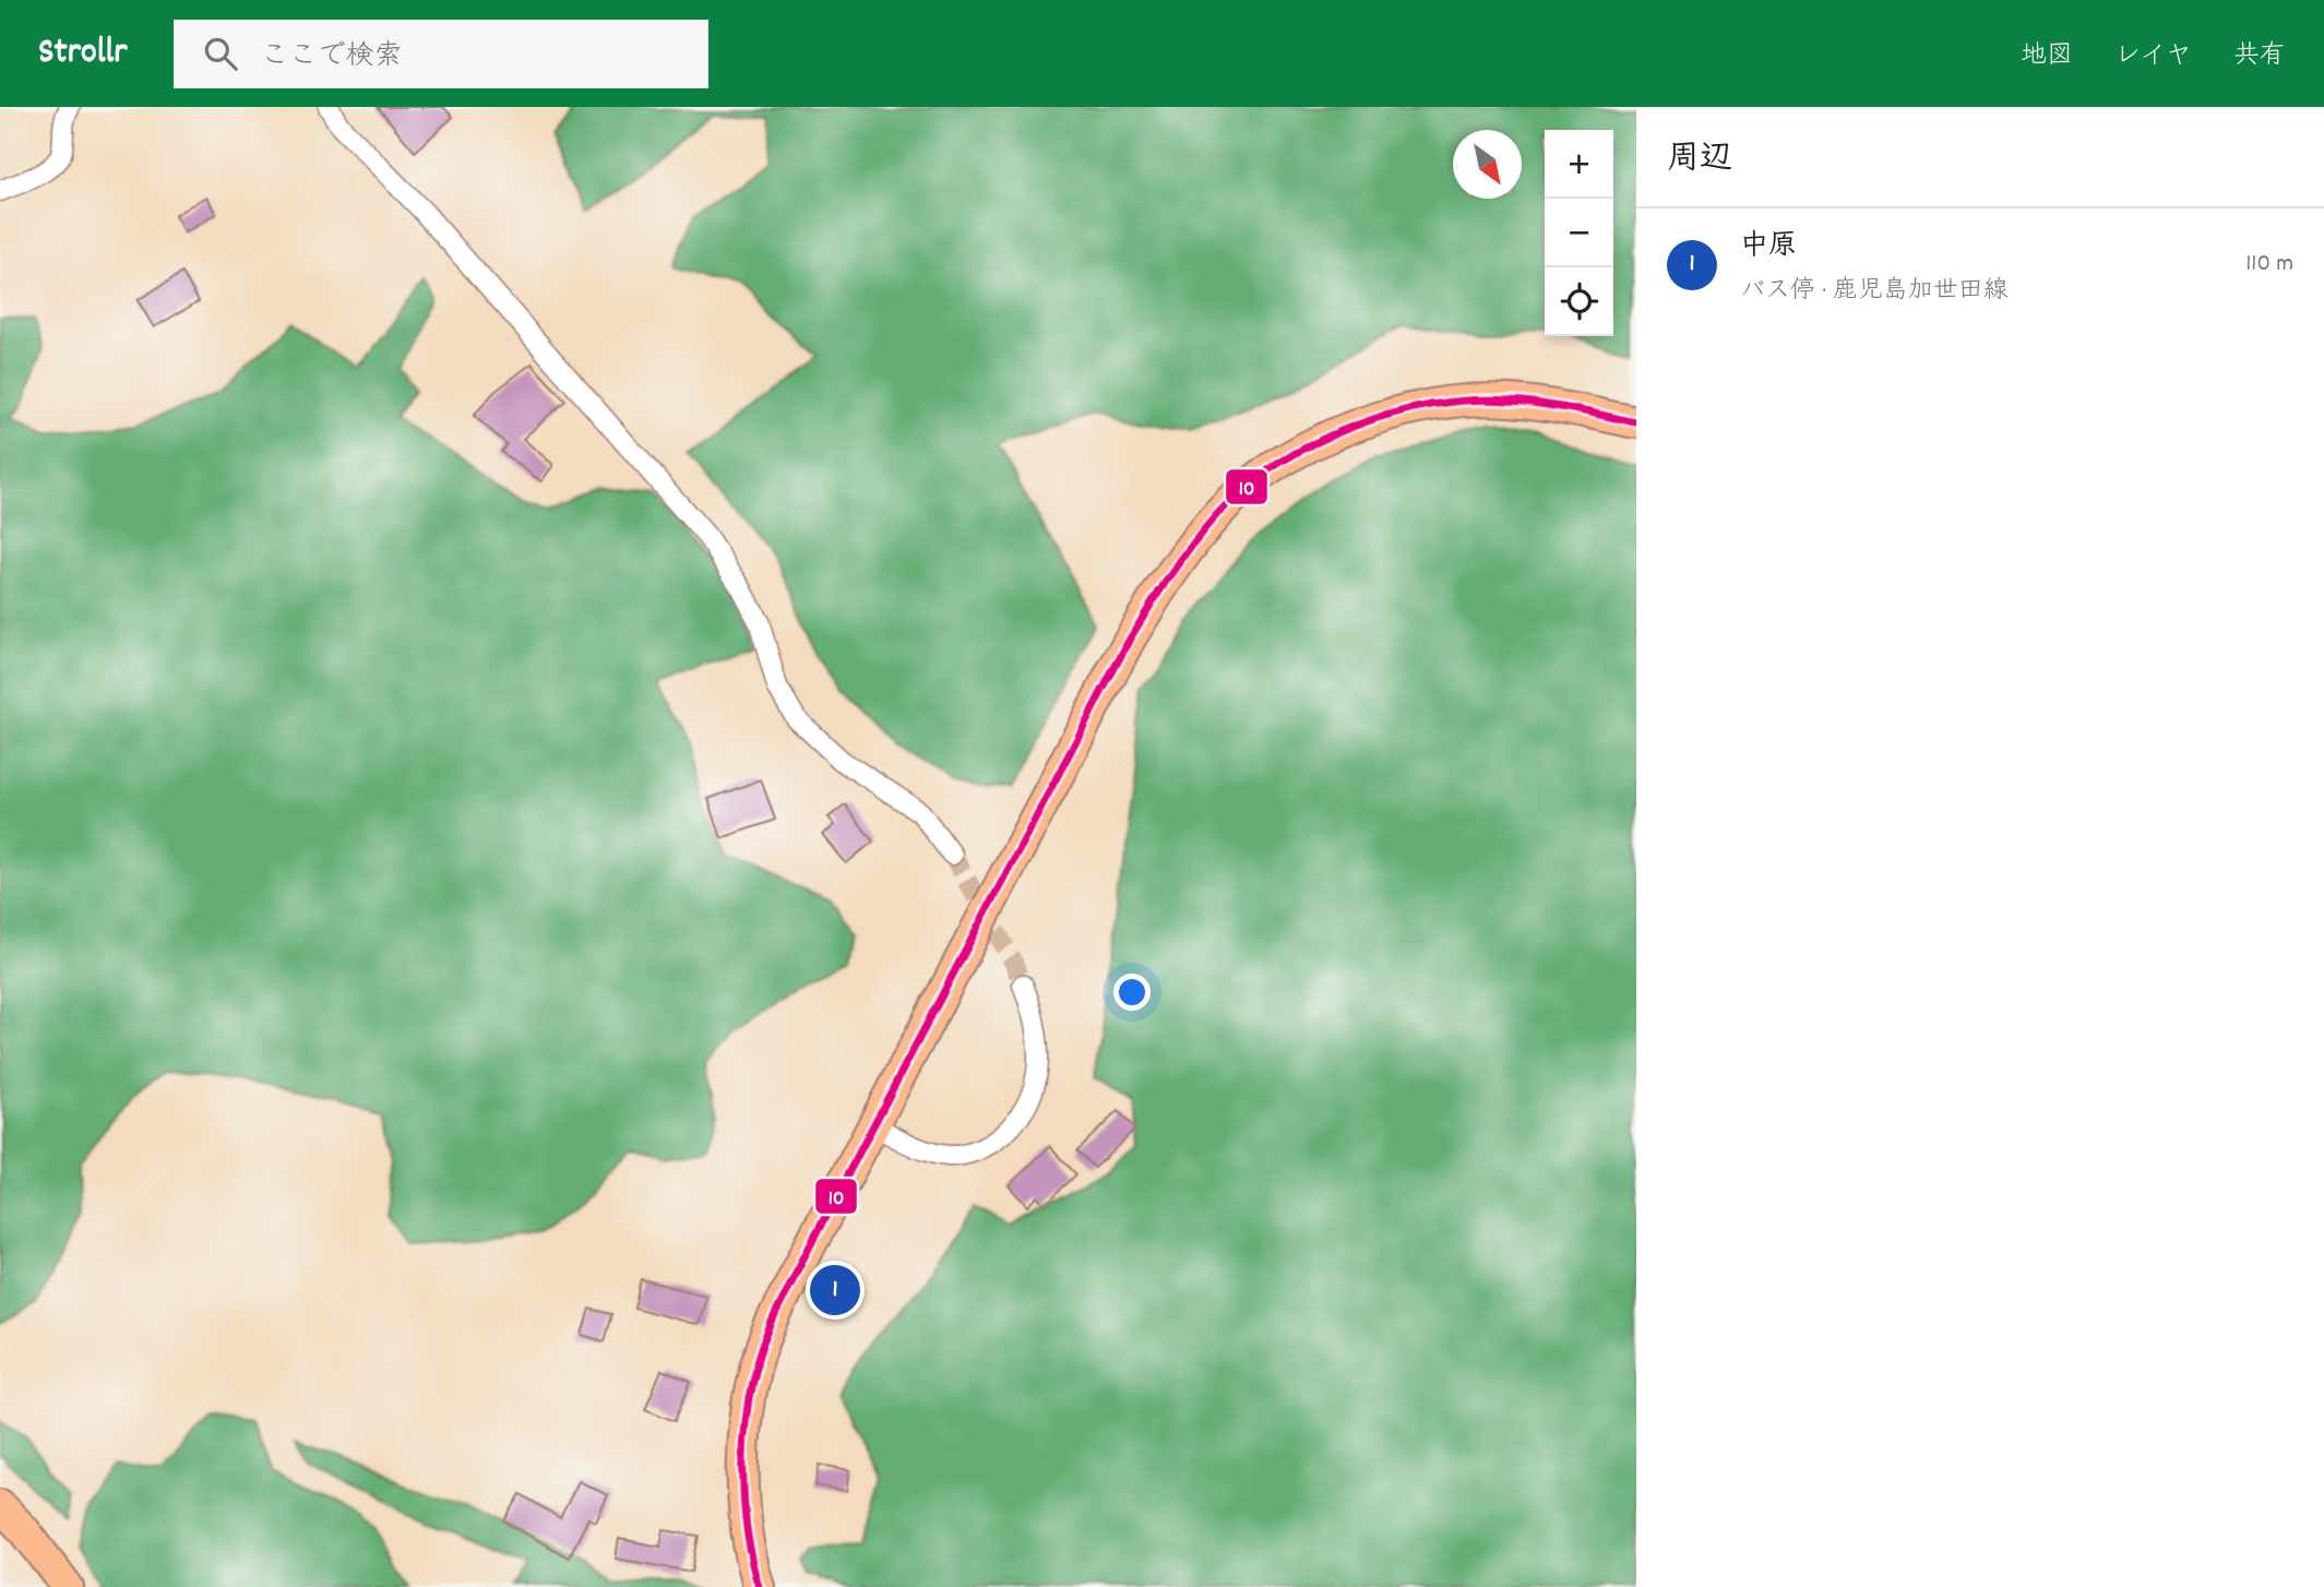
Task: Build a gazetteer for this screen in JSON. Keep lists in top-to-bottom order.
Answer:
{
  "lines": ["transit line 10"],
  "north": "bottom right",
  "page": {
    "header": "Strollr",
    "search": "ここで検索",
    "nav": ["地図", "レイヤ", "共有"],
    "heading": "周辺",
    "map_buttons": ["+", "−"],
    "list": [
      {
        "mark": "1",
        "name": "中原",
        "note": "バス停 · 鹿児島加世田線",
        "value": "110 m"
      }
    ],
    "pins": "1"
  }
}
